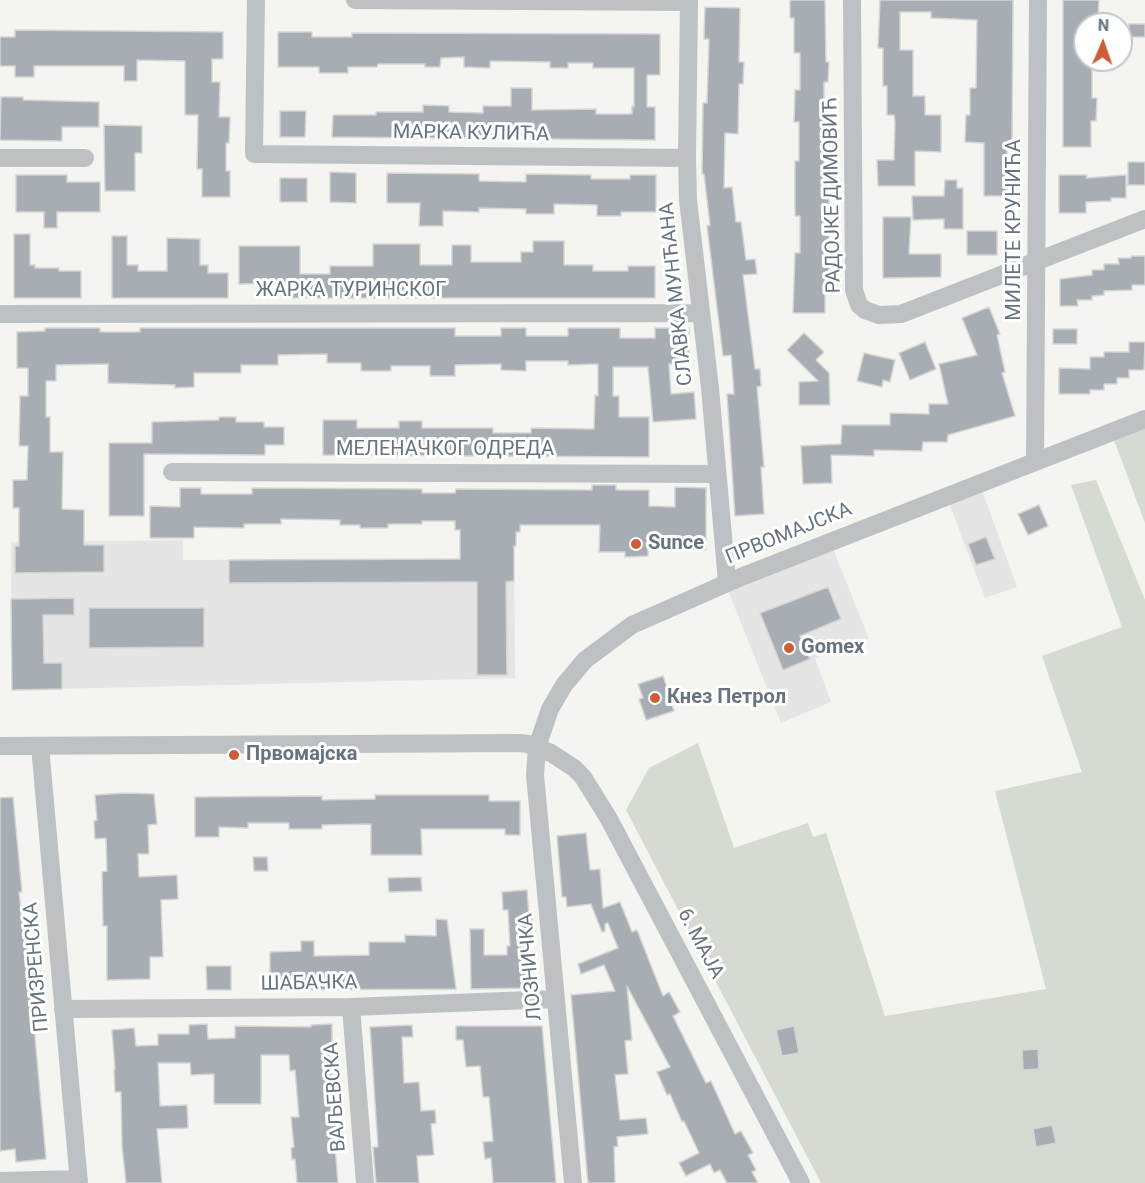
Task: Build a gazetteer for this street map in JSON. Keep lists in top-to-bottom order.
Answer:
{
  "streets": {
    "street": [
      "МАРКА КУЛИЋА",
      "РАДОЈКЕ ДИМОВИЋ",
      "МИЛЕТЕ КРУНИЋА",
      "ЖАРКА ТУРИНСКОГ",
      "СЛАВКА МУНЋАНА",
      "МЕЛЕНАЧКОГ ОДРЕДА",
      "ПРВОМАЈСКА",
      "6. МАЈА",
      "ПРИЗРЕНСКА",
      "ЛОЗНИЧКА",
      "ШАБАЧКА",
      "ВАЉЕВСКА"
    ]
  },
  "crossings": [
    ["МАРКА КУЛИЋА", "СЛАВКА МУНЋАНА"],
    ["РАДОЈКЕ ДИМОВИЋ", "МИЛЕТЕ КРУНИЋА"],
    ["МИЛЕТЕ КРУНИЋА", "ПРВОМАЈСКА"],
    ["ЖАРКА ТУРИНСКОГ", "СЛАВКА МУНЋАНА"],
    ["СЛАВКА МУНЋАНА", "МЕЛЕНАЧКОГ ОДРЕДА"],
    ["СЛАВКА МУНЋАНА", "ПРВОМАЈСКА"],
    ["ПРВОМАЈСКА", "6. МАЈА"],
    ["ПРВОМАЈСКА", "ЛОЗНИЧКА"],
    ["6. МАЈА", "ЛОЗНИЧКА"],
    ["ПРИЗРЕНСКА", "ШАБАЧКА"],
    ["ЛОЗНИЧКА", "ШАБАЧКА"],
    ["ШАБАЧКА", "ВАЉЕВСКА"]
  ],
  "places": [
    "Sunce",
    "Gomex",
    "Кнез Петрол",
    "Првомајска"
  ],
  "north": "top"
}
